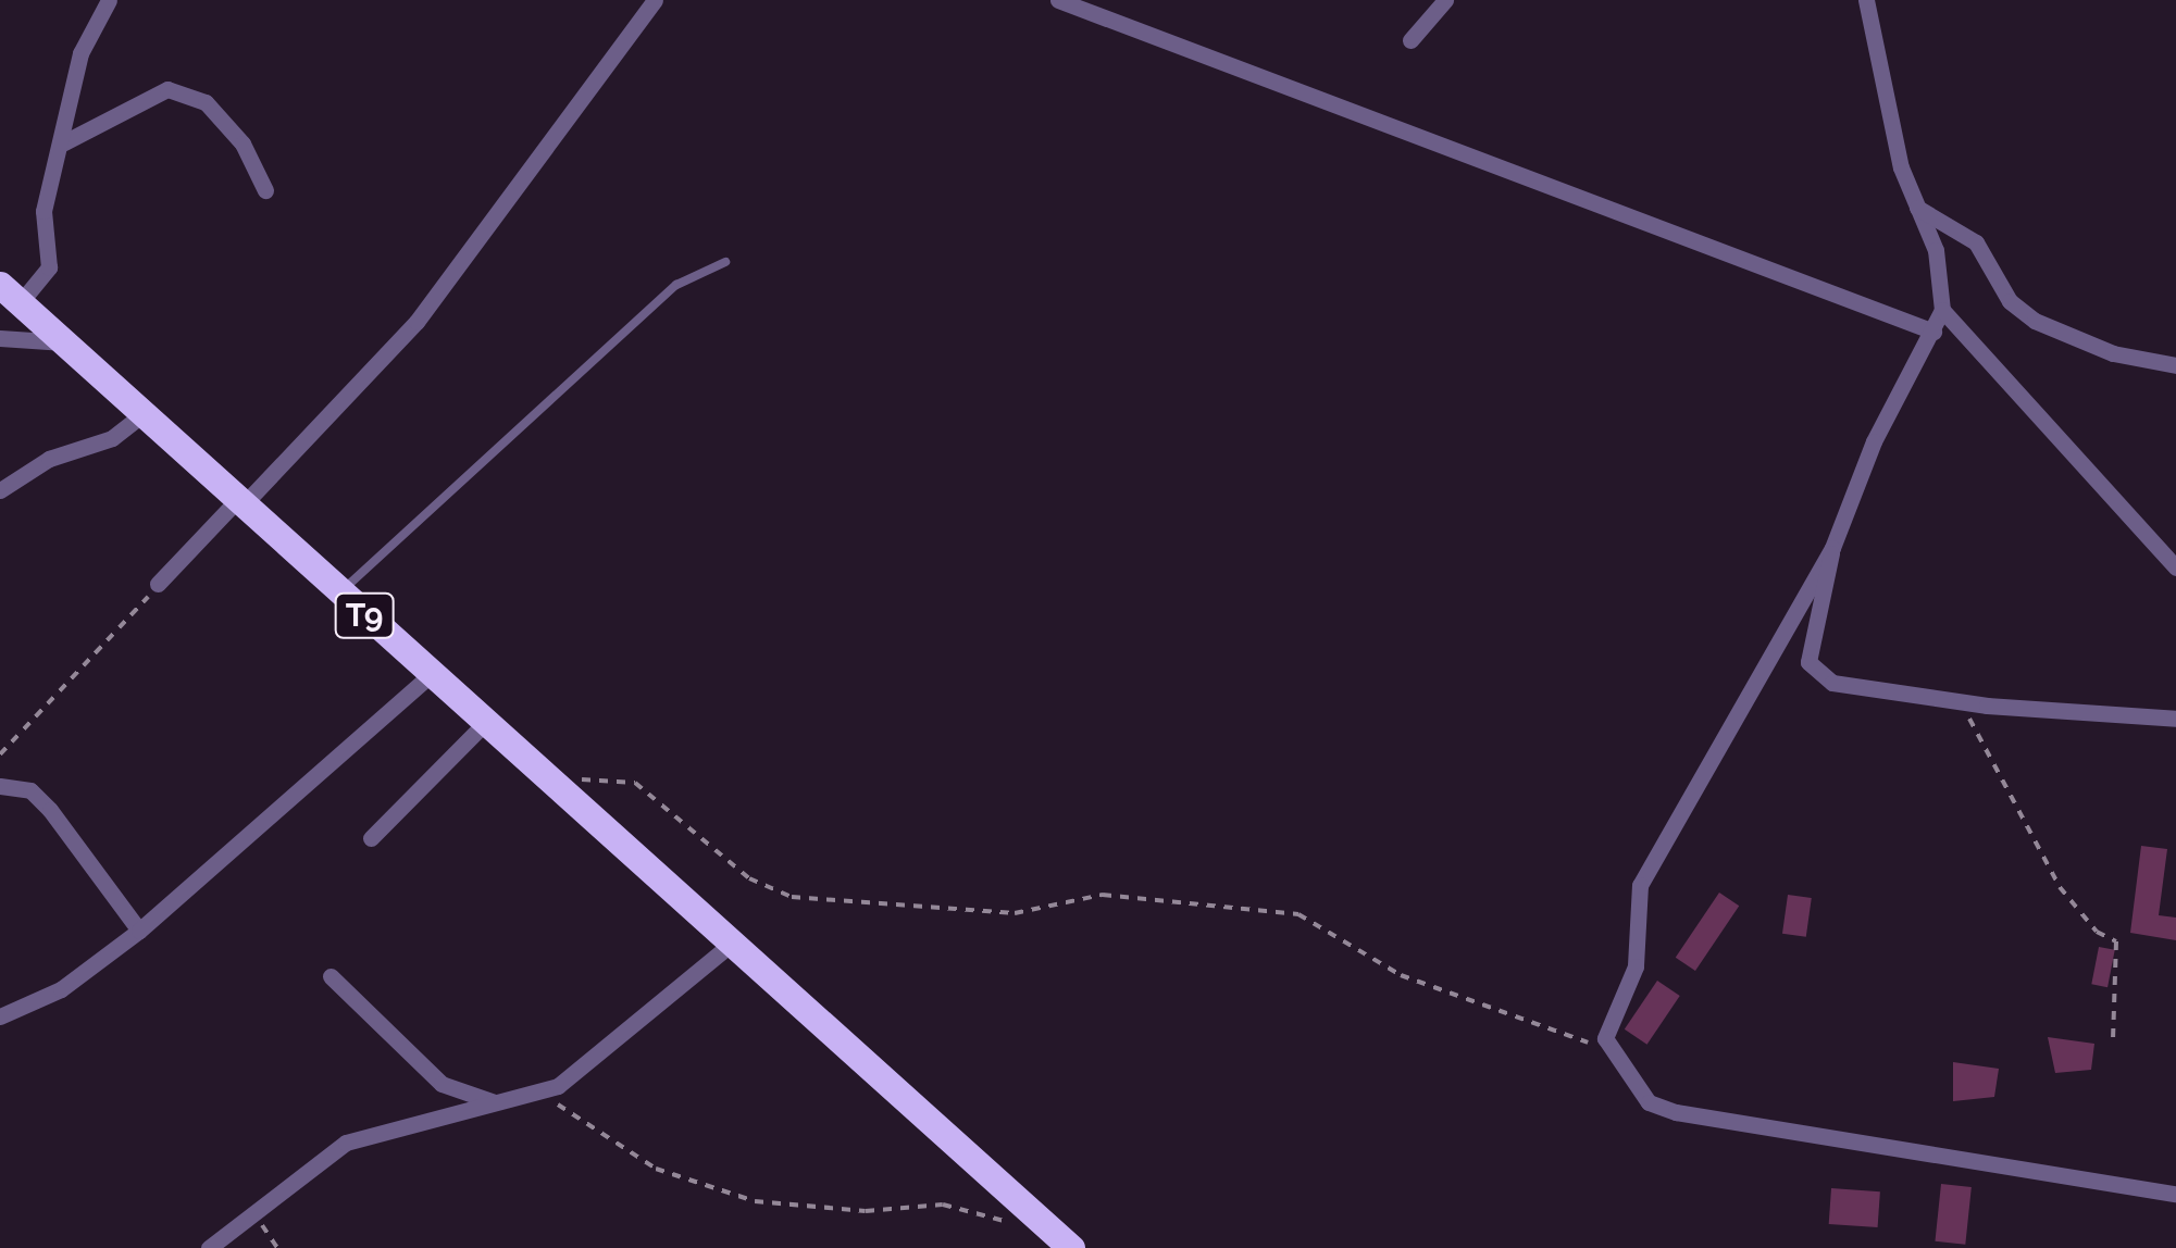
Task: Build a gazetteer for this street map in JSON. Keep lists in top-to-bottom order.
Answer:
{
  "streets": {
    "highway": ["T9"]
  }
}
